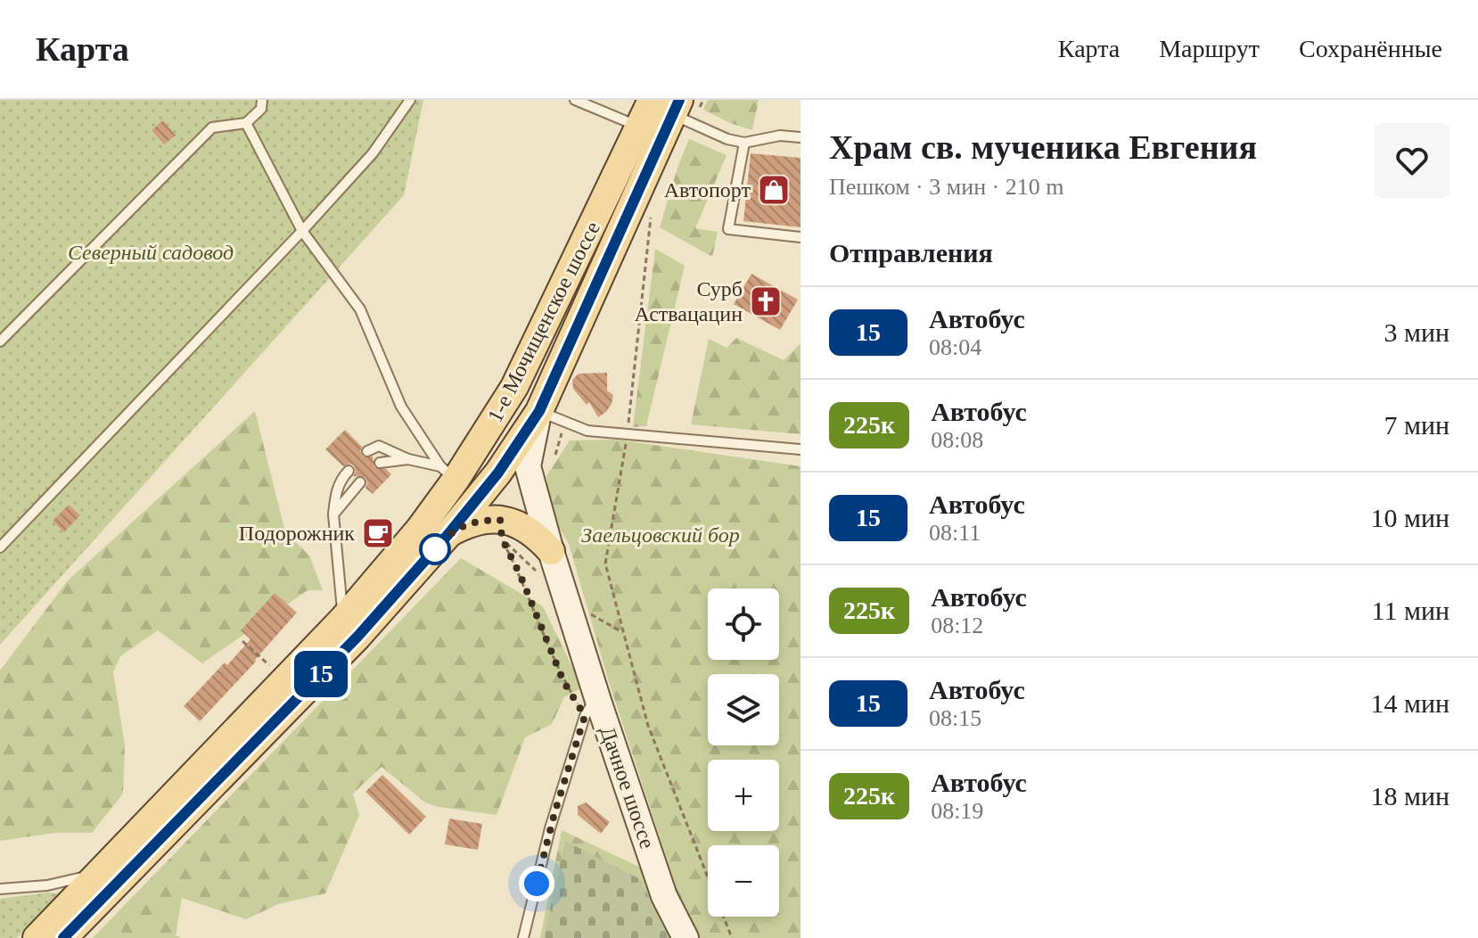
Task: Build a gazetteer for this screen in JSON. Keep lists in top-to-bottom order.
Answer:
{
  "streets": {
    "main road": ["1-е Мочищенское шоссе"],
    "street": ["Дачное шоссе"]
  },
  "crossings": [
    ["1-е Мочищенское шоссе", "Дачное шоссе"]
  ],
  "parks": ["Северный садовод", "Заельцовский бор"],
  "places": {
    "shop": ["Автопорт"],
    "church": ["Сурб Аствацацин"],
    "cafe": ["Подорожник"]
  },
  "lines": ["bus line 15"],
  "page": {
    "header": "Карта",
    "nav": ["Карта", "Маршрут", "Сохранённые"],
    "on_map": "15",
    "heading": [
      ["Храм св. мученика Евгения", "Пешком · 3 мин · 210 m"],
      "Отправления"
    ],
    "list": [
      {
        "mark": "15",
        "name": "Автобус",
        "note": "08:04",
        "value": "3 мин"
      },
      {
        "mark": "225к",
        "name": "Автобус",
        "note": "08:08",
        "value": "7 мин"
      },
      {
        "mark": "15",
        "name": "Автобус",
        "note": "08:11",
        "value": "10 мин"
      },
      {
        "mark": "225к",
        "name": "Автобус",
        "note": "08:12",
        "value": "11 мин"
      },
      {
        "mark": "15",
        "name": "Автобус",
        "note": "08:15",
        "value": "14 мин"
      },
      {
        "mark": "225к",
        "name": "Автобус",
        "note": "08:19",
        "value": "18 мин"
      }
    ],
    "map_buttons": ["+", "−"]
  }
}
